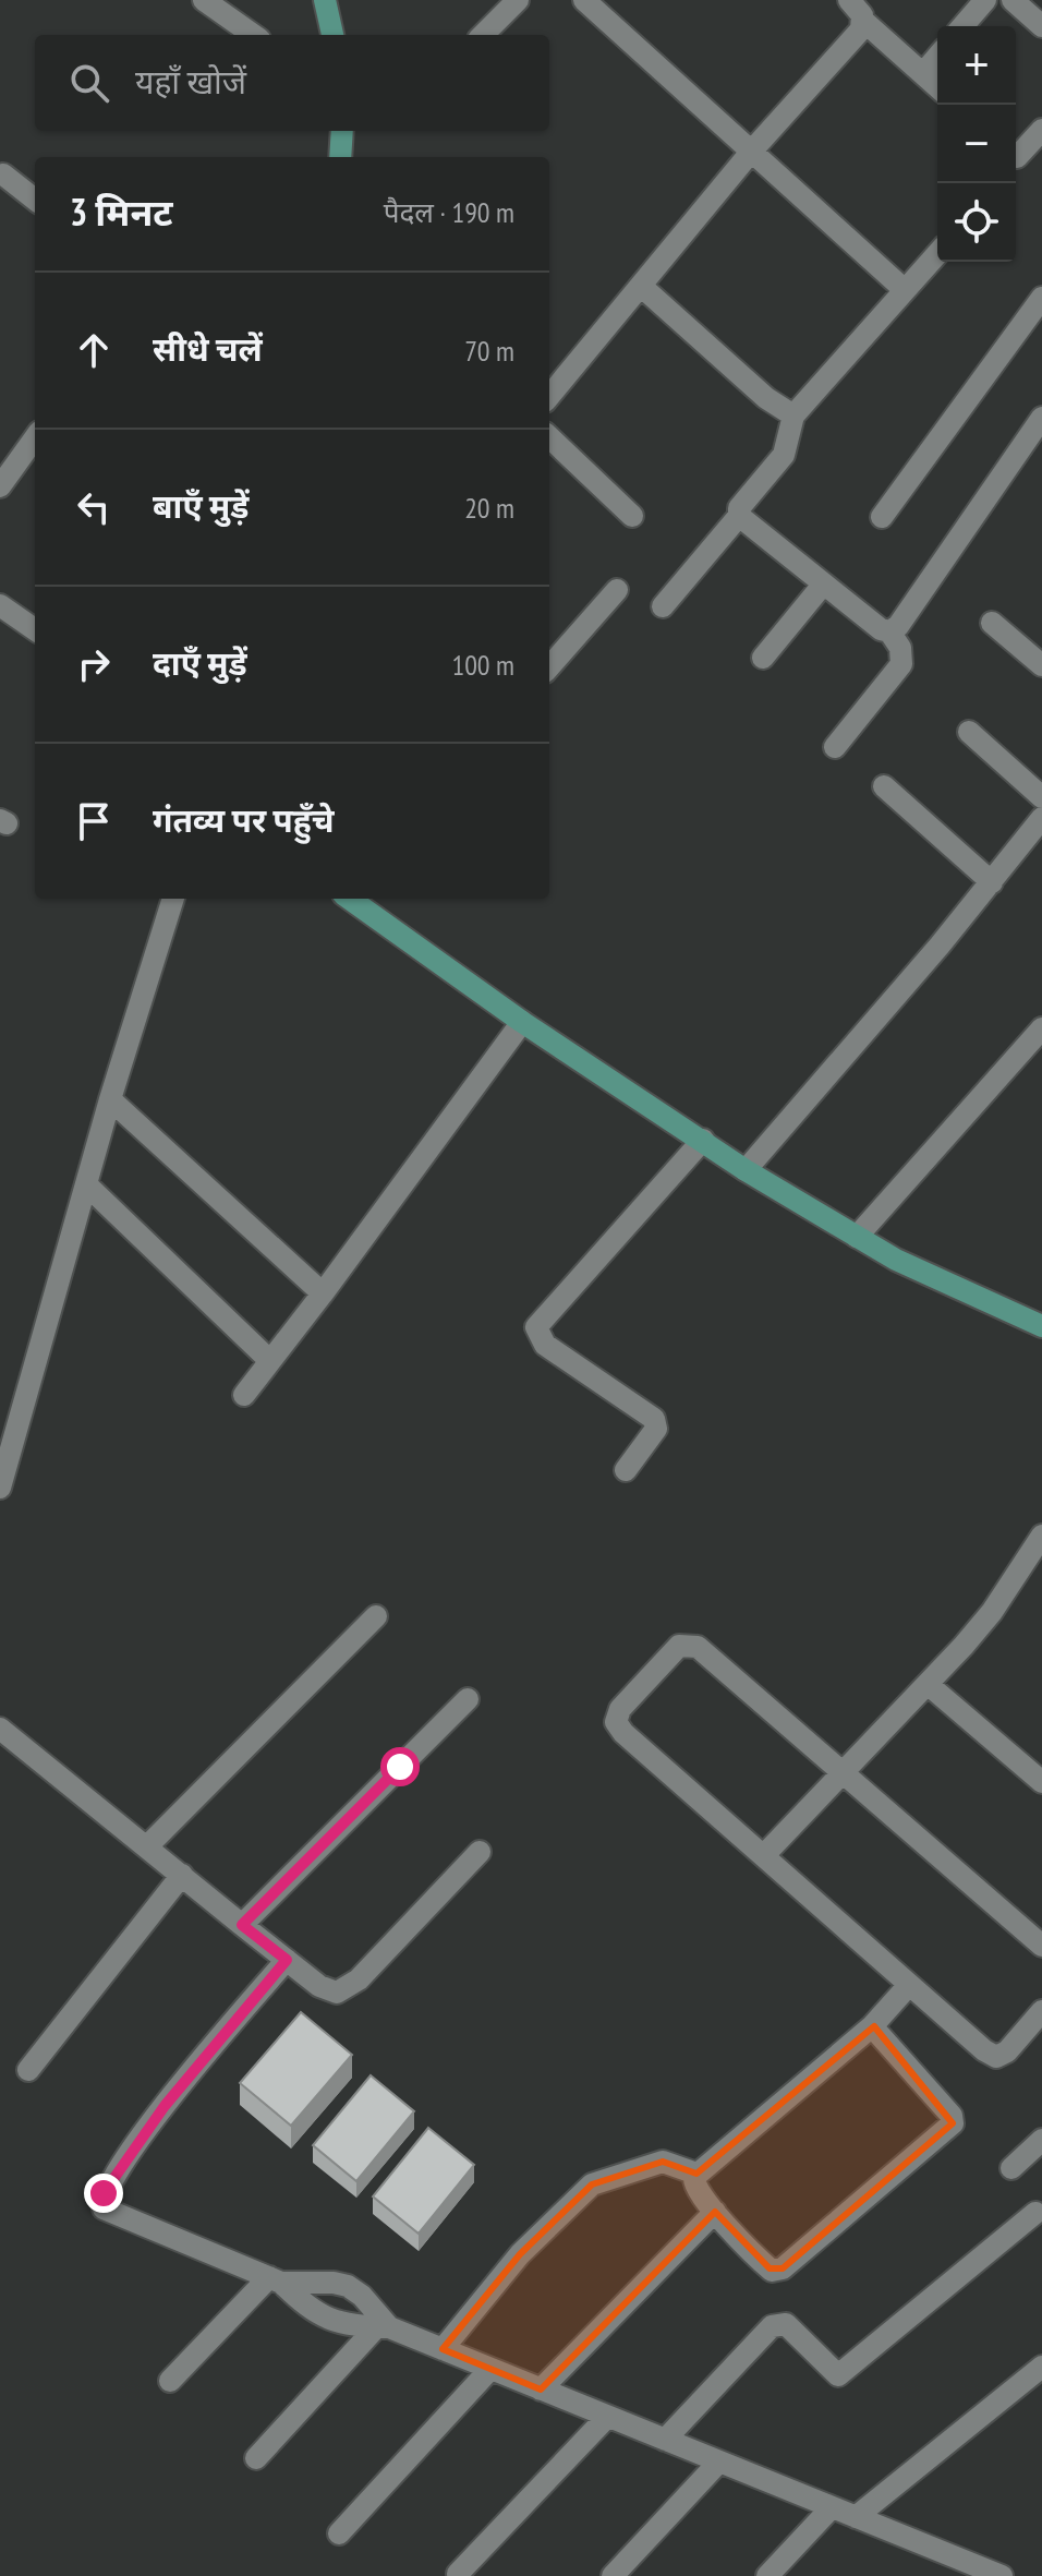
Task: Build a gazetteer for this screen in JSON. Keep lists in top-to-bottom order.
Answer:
{
  "page": {
    "map_buttons": ["+", "−"],
    "search": "यहाँ खोजें",
    "heading": ["3 मिनट", "पैदल · 190 m"],
    "list": [
      ["सीधे चलें", "70 m"],
      ["बाएँ मुड़ें", "20 m"],
      ["दाएँ मुड़ें", "100 m"],
      "गंतव्य पर पहुँचे"
    ]
  }
}
